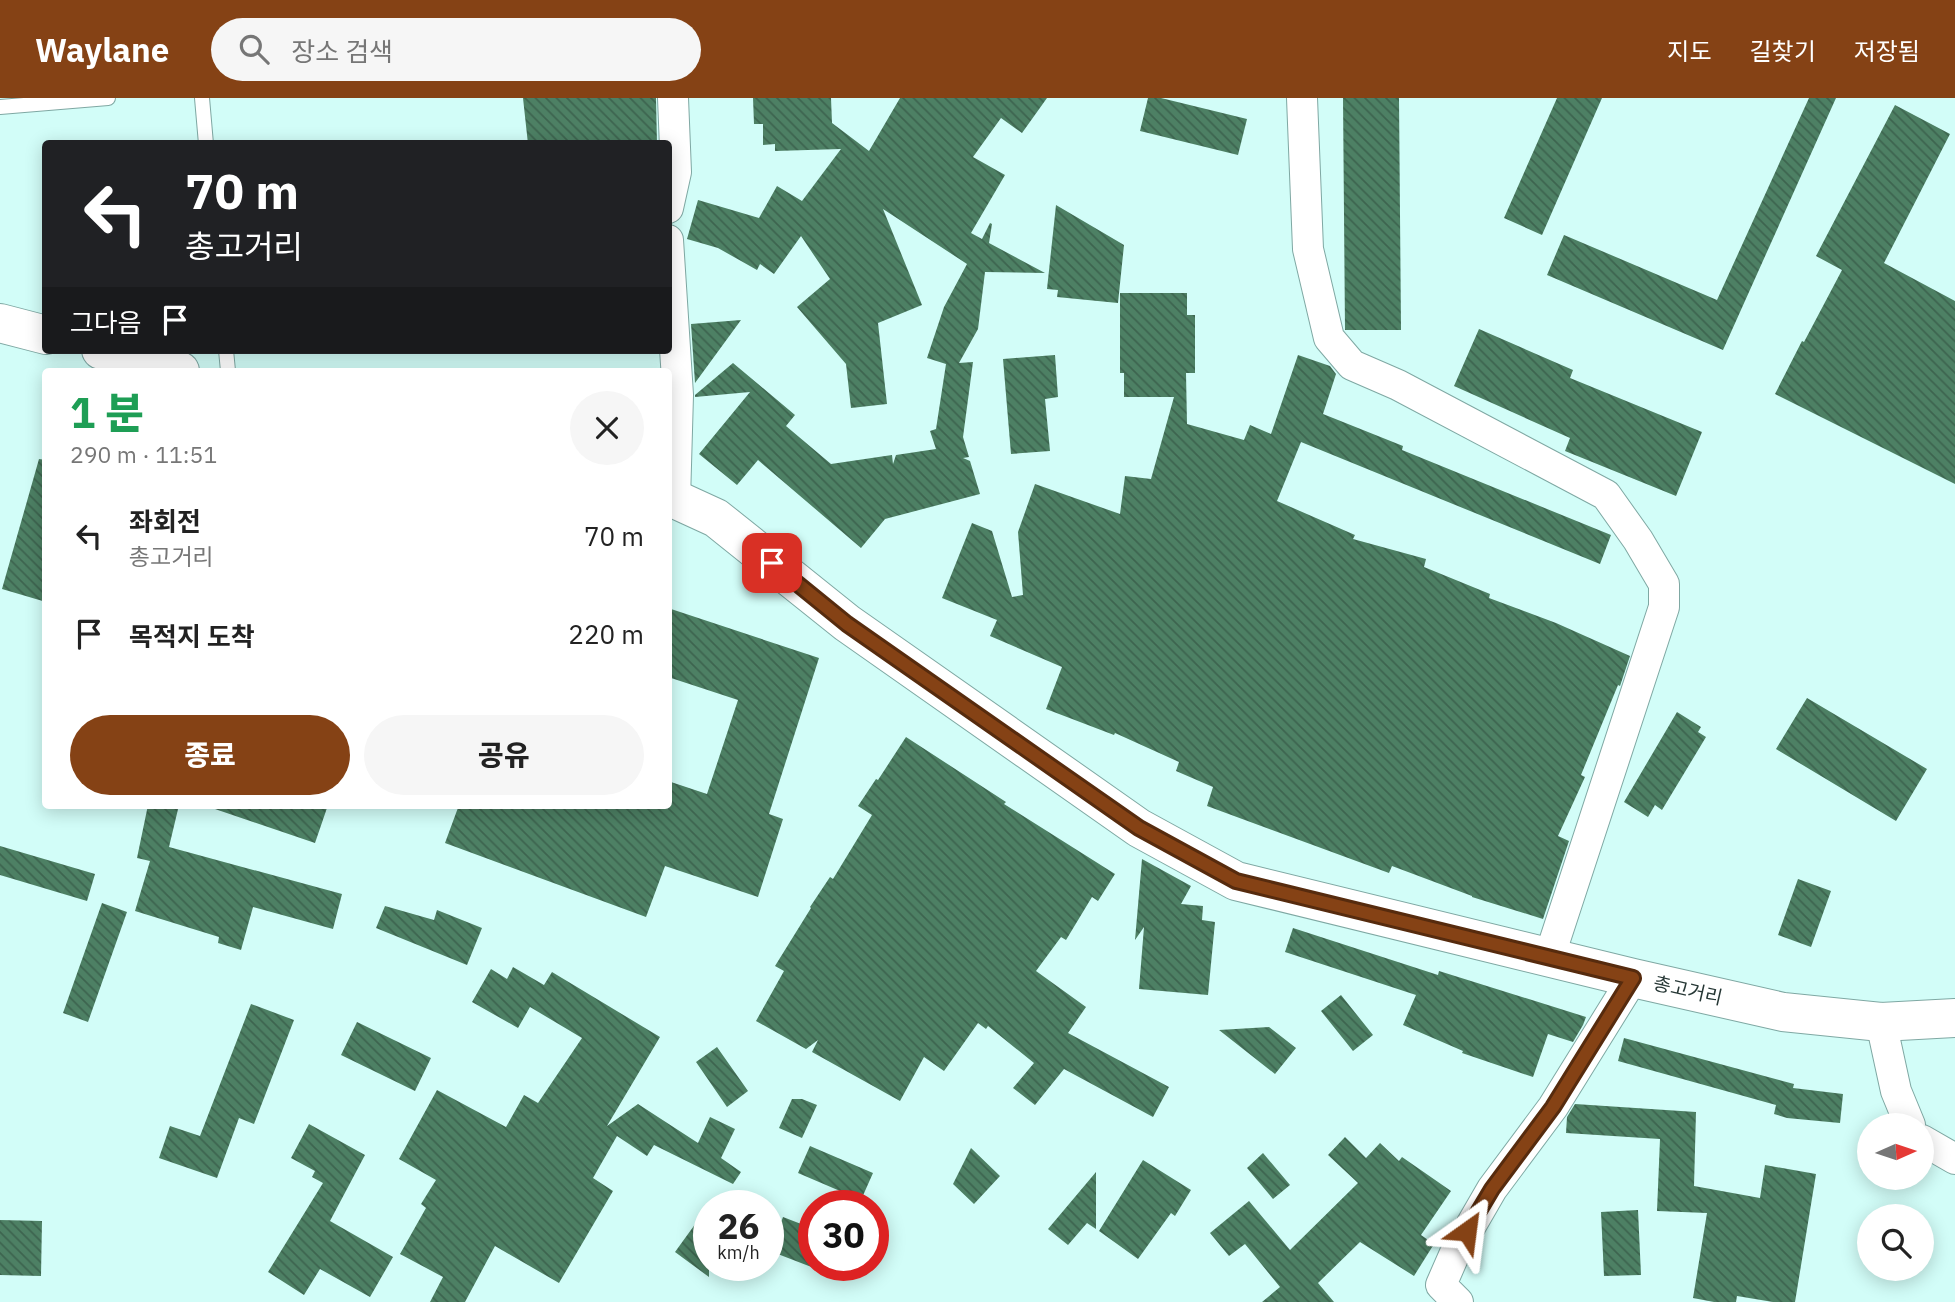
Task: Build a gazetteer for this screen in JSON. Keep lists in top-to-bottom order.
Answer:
{
  "streets": {
    "street": ["총고거리"]
  },
  "north": "right",
  "page": {
    "header": "Waylane",
    "search": "장소 검색",
    "nav": ["지도", "길찾기", "저장됨"],
    "turn": ["70 m", "총고거리"],
    "then": "그다음",
    "heading": ["1 분", "290 m · 11:51"],
    "list": [
      {
        "name": "좌회전",
        "note": "총고거리",
        "value": "70 m"
      },
      {
        "name": "목적지 도착",
        "value": "220 m"
      }
    ],
    "buttons": ["종료", "공유"],
    "speed": "26 km/h",
    "limit": "30"
  }
}
